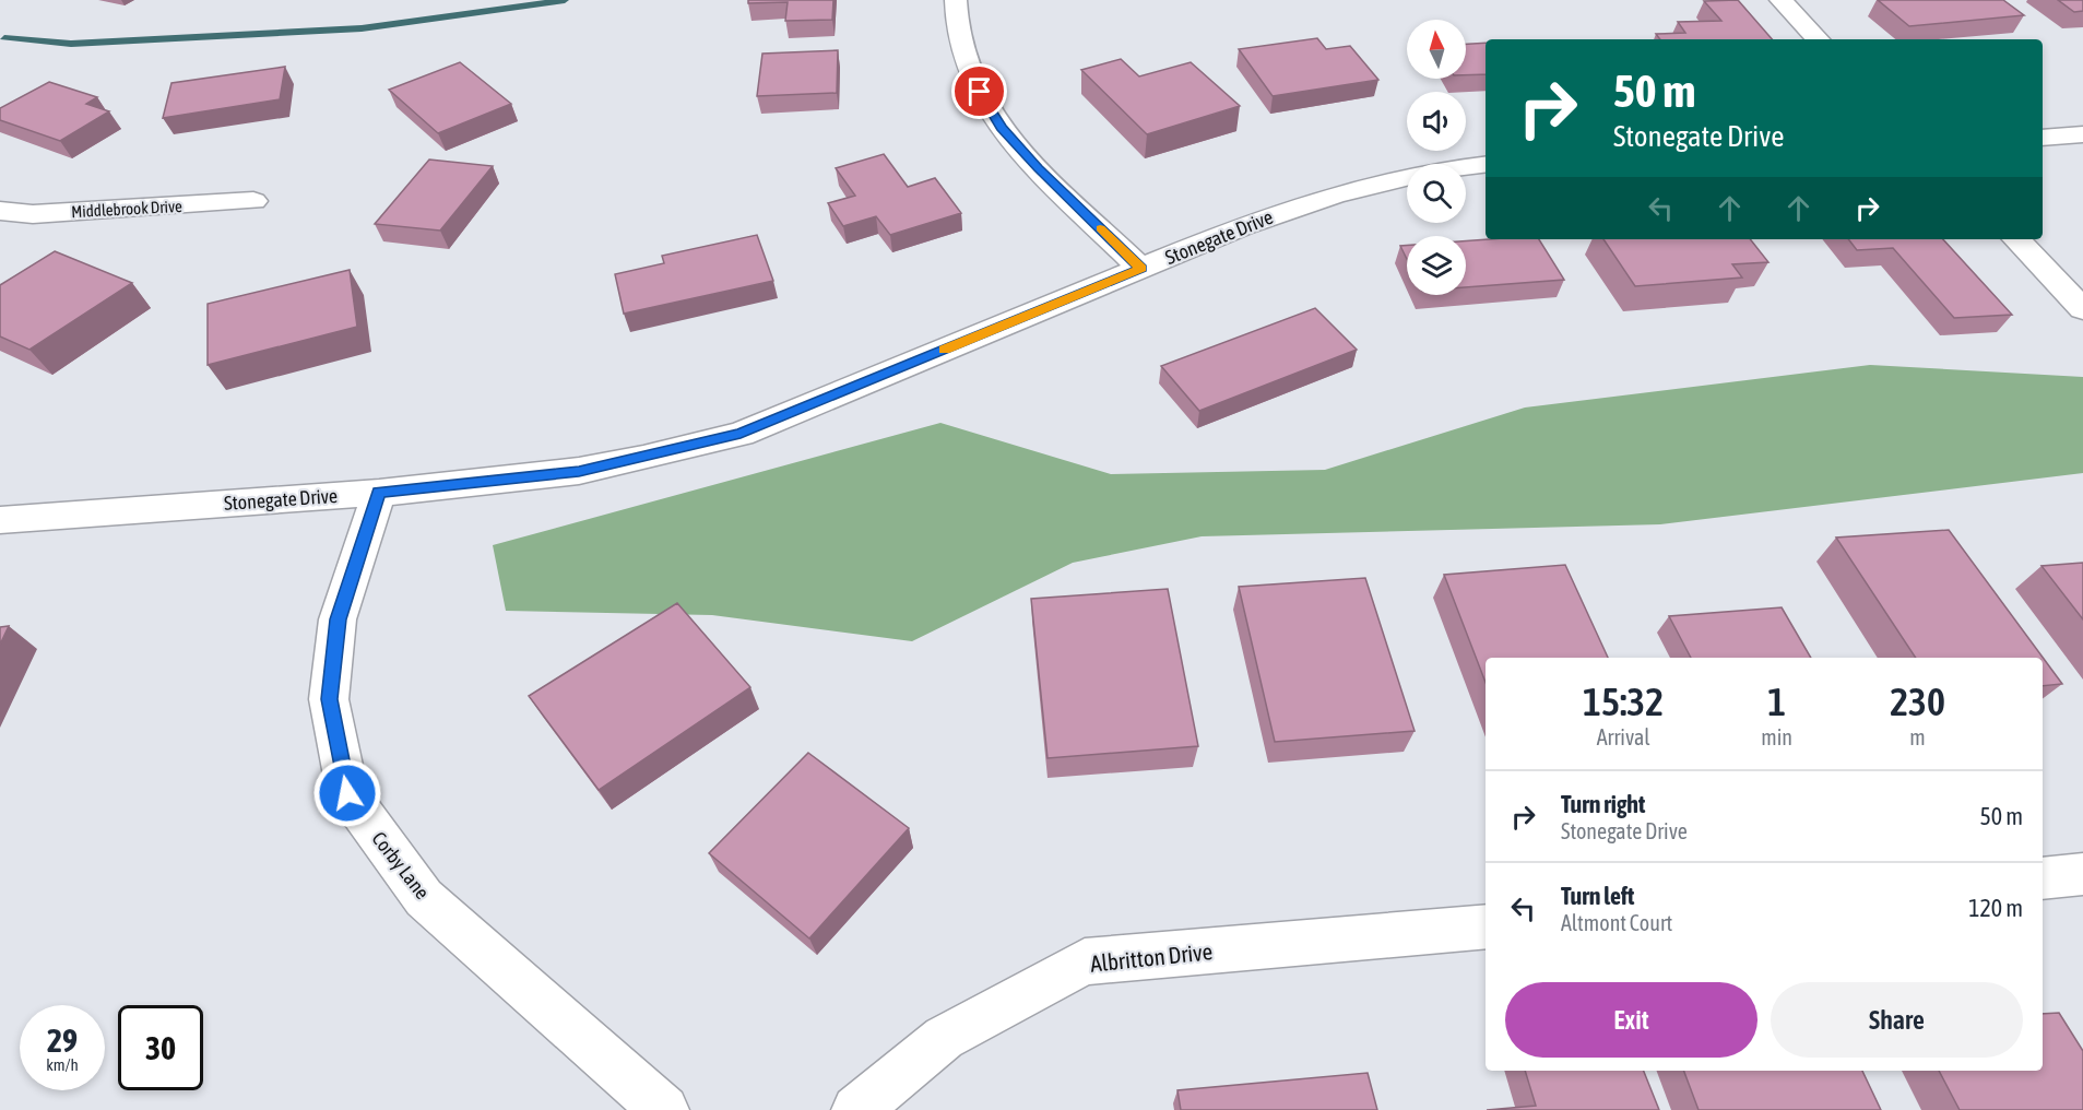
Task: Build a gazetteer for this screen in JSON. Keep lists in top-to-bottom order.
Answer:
{
  "streets": {
    "street": [
      "Middlebrook Drive",
      "Stonegate Drive",
      "Corby Lane",
      "Albritton Drive"
    ]
  },
  "crossings": [
    ["Stonegate Drive", "Corby Lane"]
  ],
  "north": "top",
  "page": {
    "turn": ["50 m", "Stonegate Drive"],
    "eta": [
      "15:32",
      "Arrival",
      "1",
      "min",
      "230",
      "m"
    ],
    "list": [
      {
        "name": "Turn right",
        "note": "Stonegate Drive",
        "value": "50 m"
      },
      {
        "name": "Turn left",
        "note": "Altmont Court",
        "value": "120 m"
      }
    ],
    "buttons": ["Exit", "Share"],
    "speed": "29 km/h",
    "limit": "30"
  }
}
